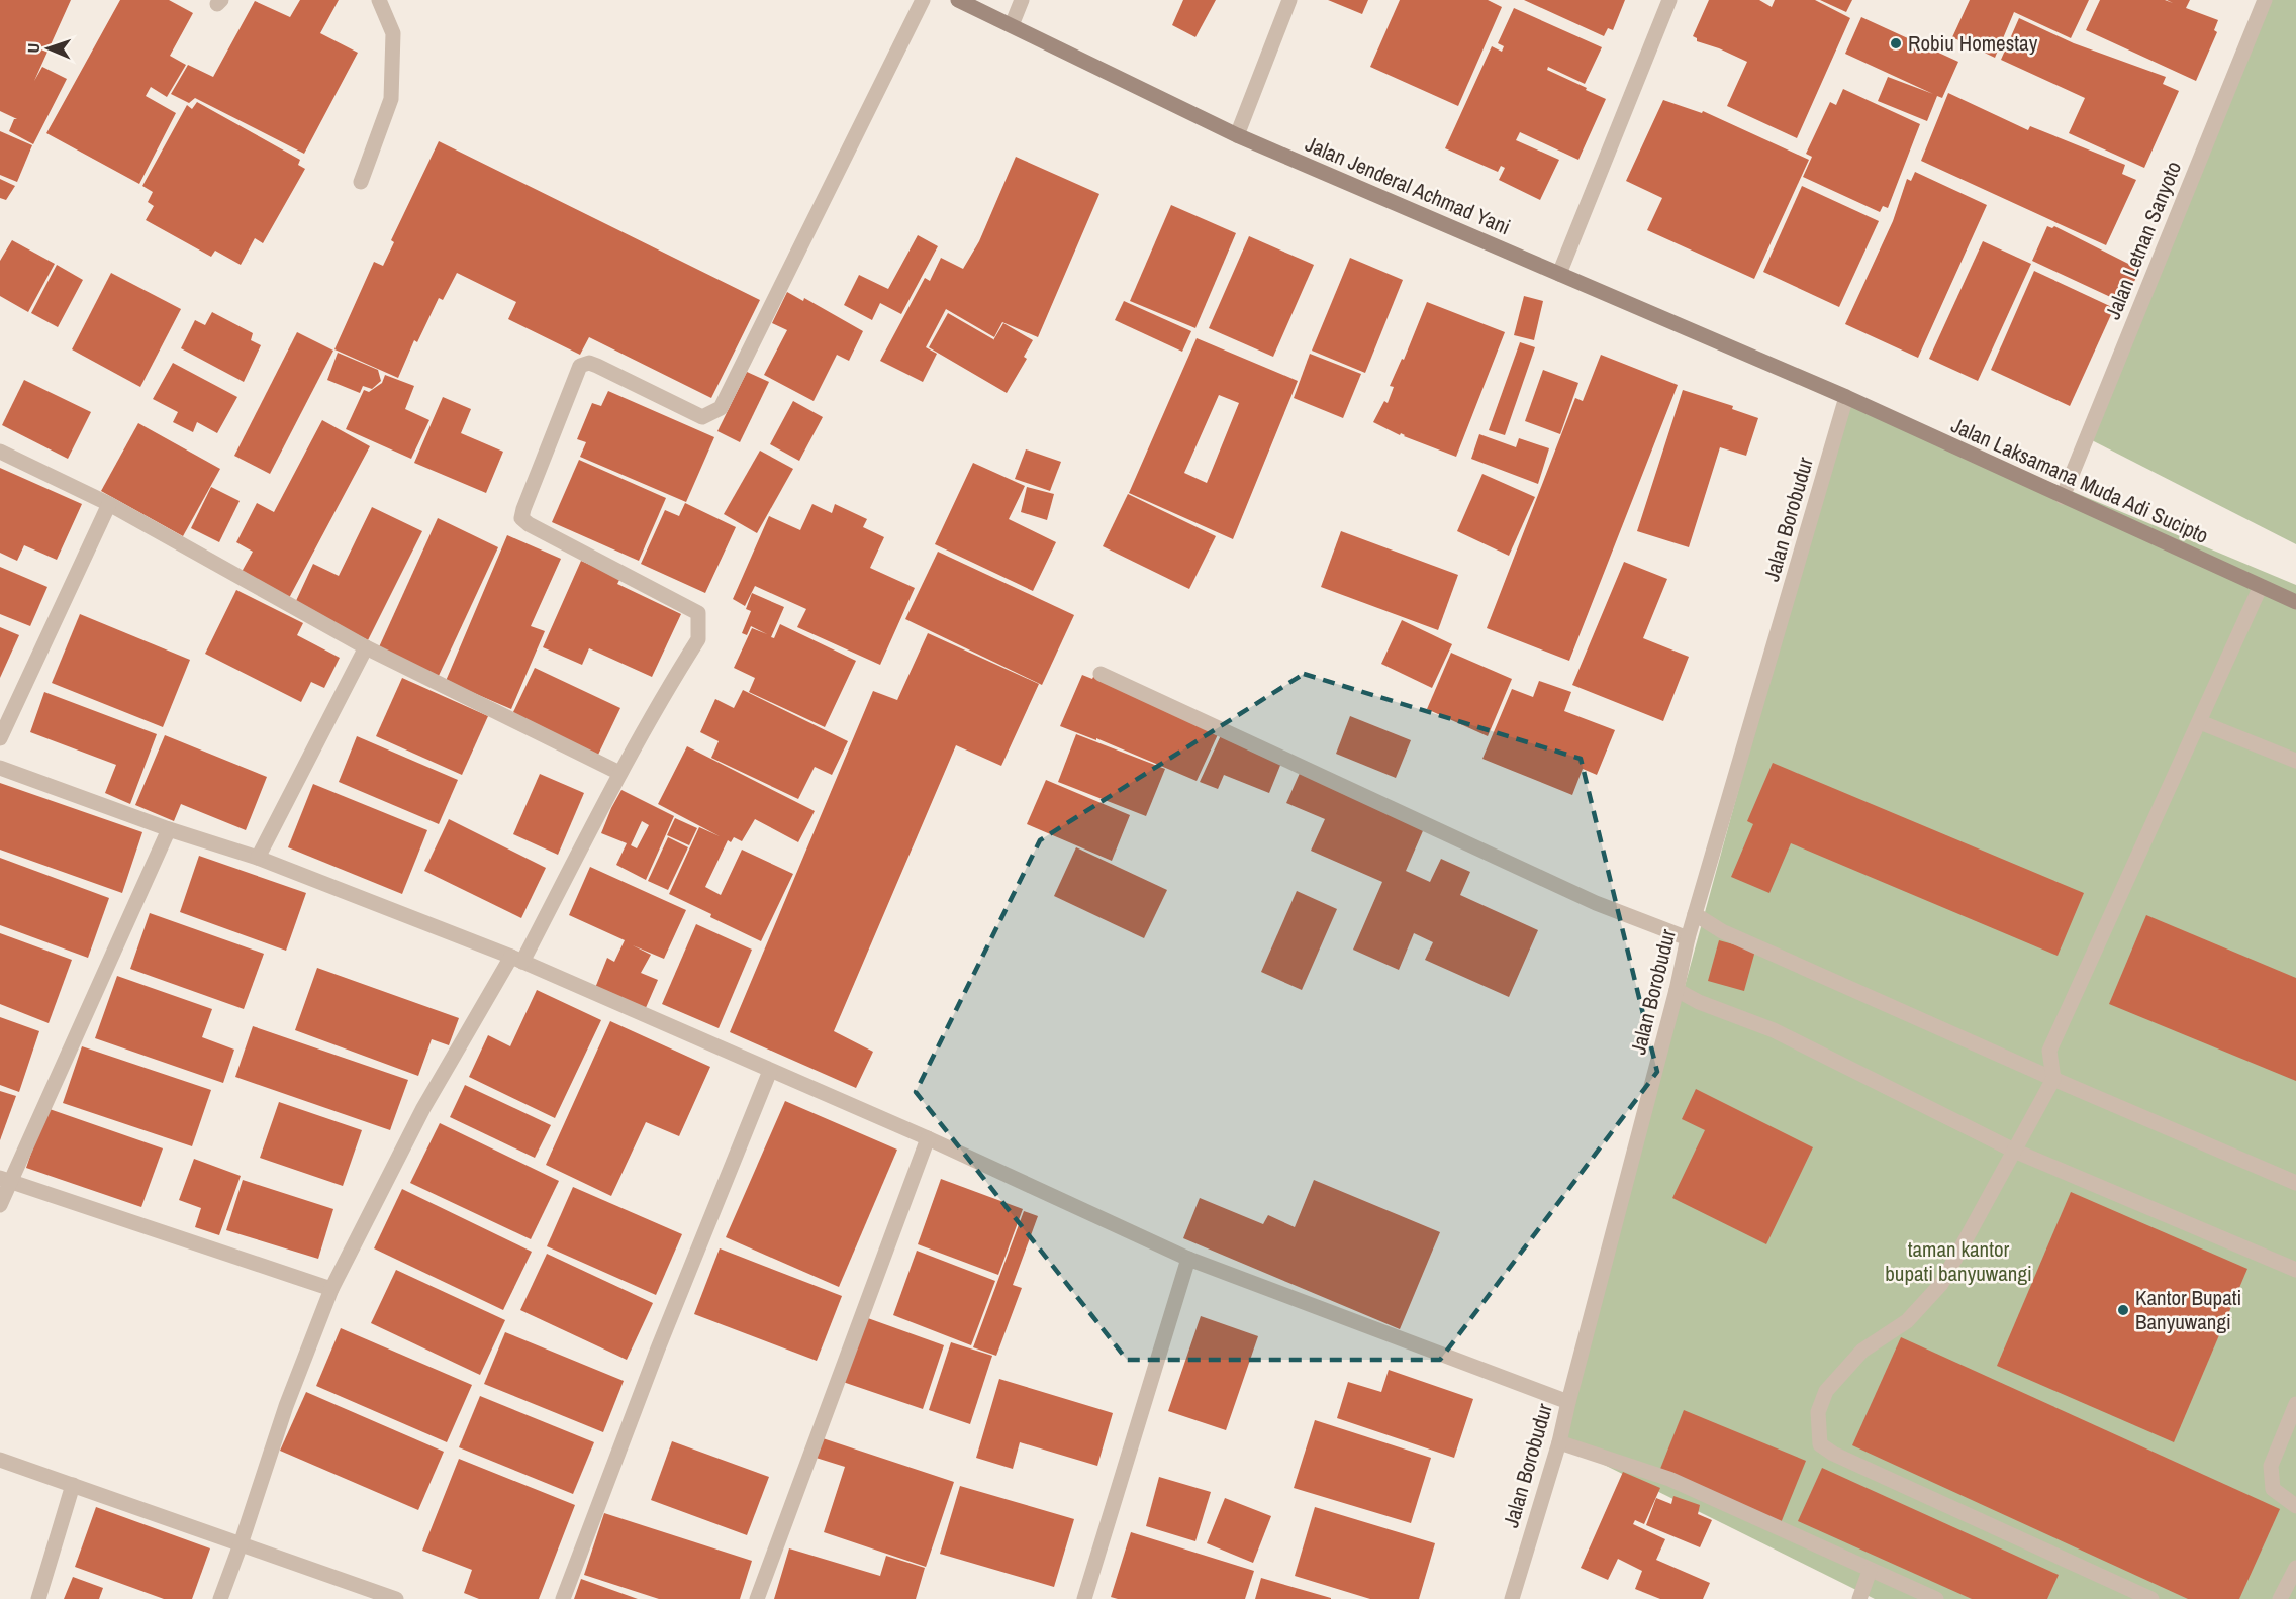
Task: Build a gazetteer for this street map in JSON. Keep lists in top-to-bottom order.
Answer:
{
  "streets": {
    "main road": ["Jalan Jenderal Achmad Yani", "Jalan Laksamana Muda Adi Sucipto"],
    "street": ["Jalan Letnan Sanyoto", "Jalan Borobudur"]
  },
  "crossings": [
    ["Jalan Jenderal Achmad Yani", "Jalan Laksamana Muda Adi Sucipto"],
    ["Jalan Jenderal Achmad Yani", "Jalan Borobudur"],
    ["Jalan Letnan Sanyoto", "Jalan Laksamana Muda Adi Sucipto"],
    ["Jalan Laksamana Muda Adi Sucipto", "Jalan Borobudur"]
  ],
  "parks": ["taman kantor bupati banyuwangi"],
  "places": ["Robiu Homestay", "Kantor Bupati Banyuwangi"],
  "north": "left"
}
